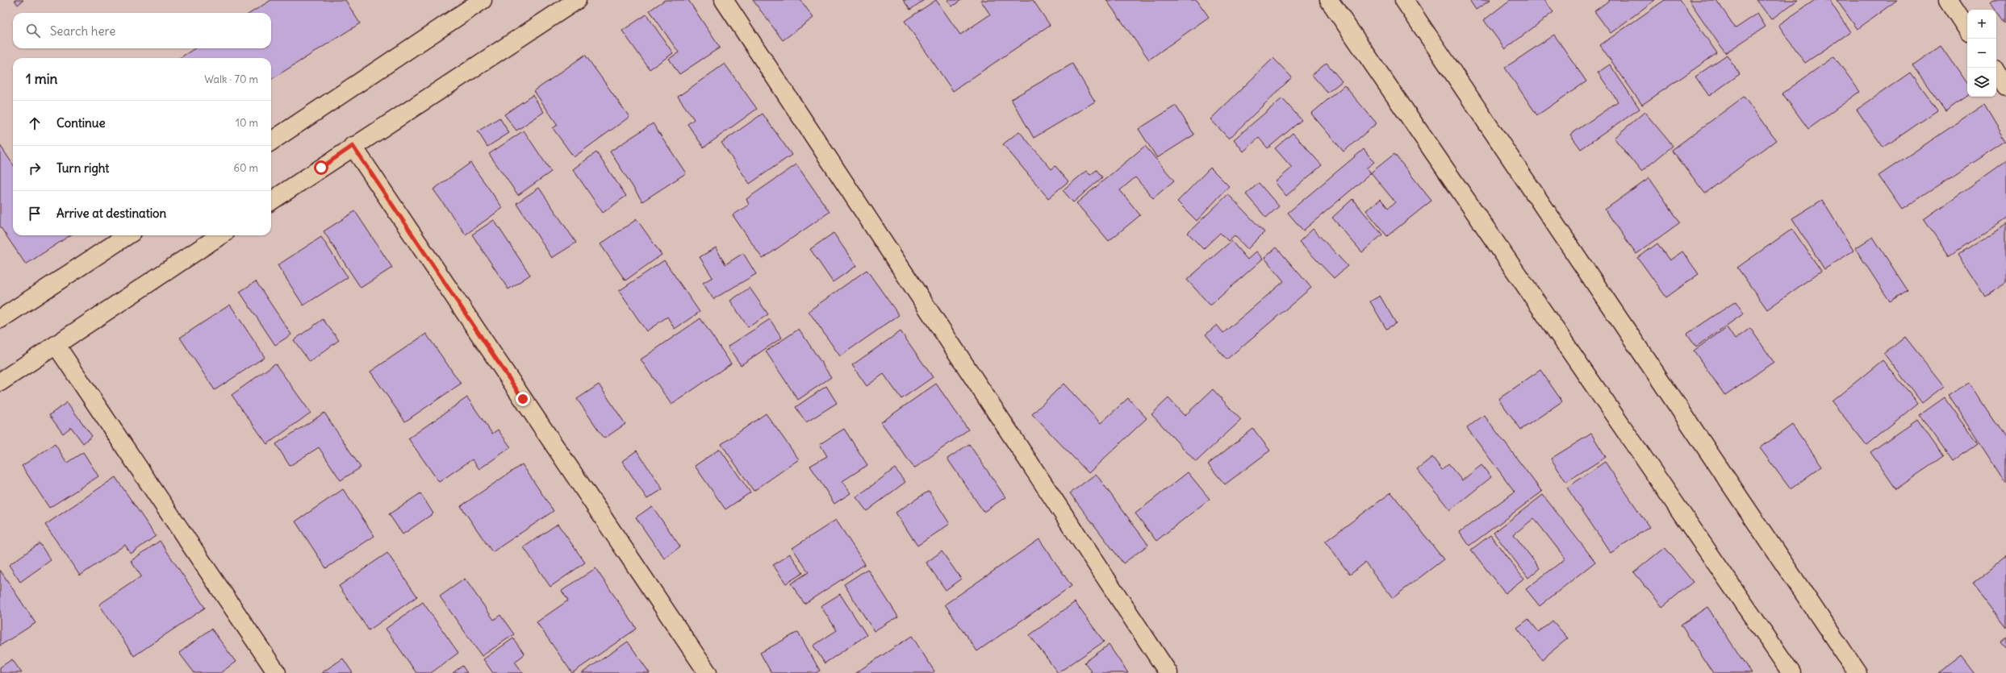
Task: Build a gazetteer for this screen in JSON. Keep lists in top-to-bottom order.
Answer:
{
  "page": {
    "map_buttons": ["+", "−"],
    "search": "Search here",
    "heading": ["1 min", "Walk · 70 m"],
    "list": [
      ["Continue", "10 m"],
      ["Turn right", "60 m"],
      "Arrive at destination"
    ]
  }
}
